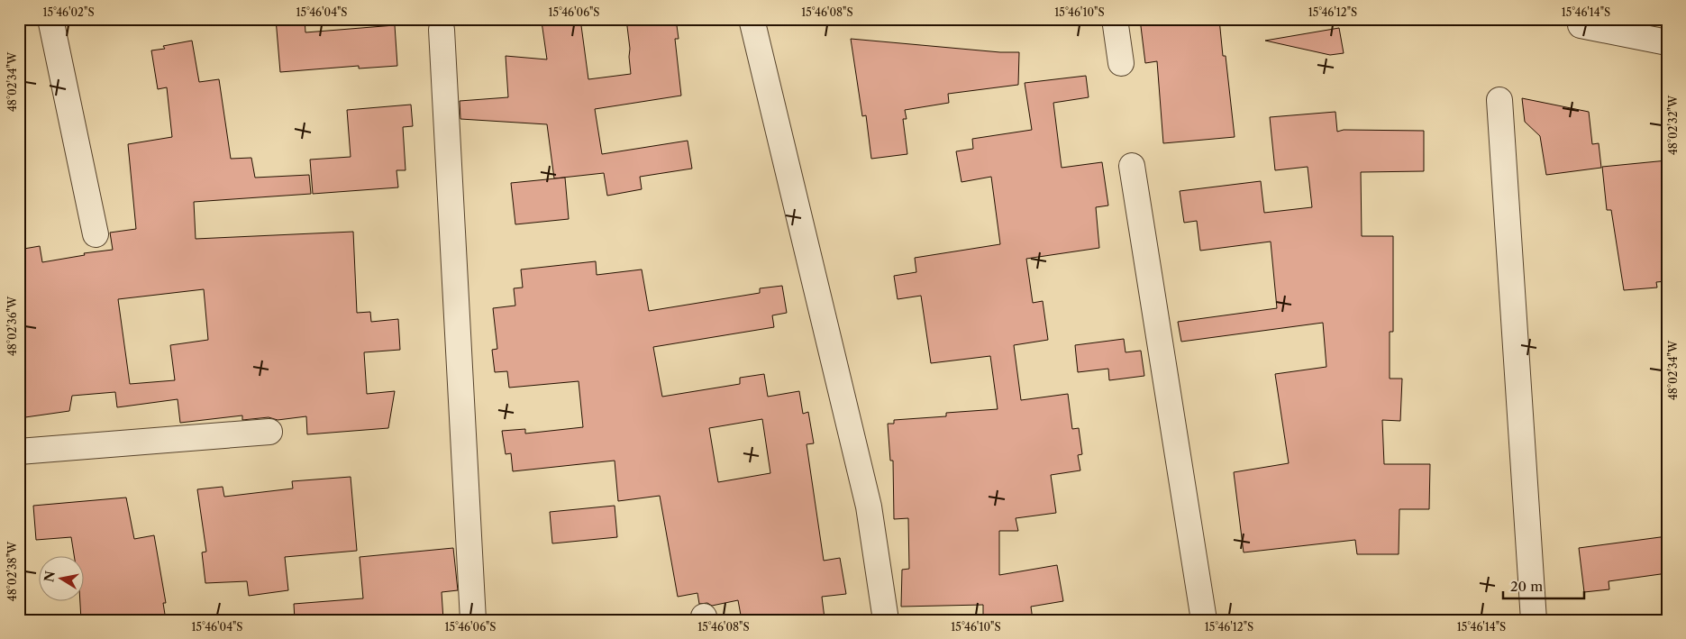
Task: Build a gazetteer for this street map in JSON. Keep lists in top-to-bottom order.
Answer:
{
  "scale_bar": "20 m",
  "north": "left",
  "coordinates": [
    "15°46'02\"S",
    "15°46'04\"S",
    "15°46'06\"S",
    "15°46'08\"S",
    "15°46'10\"S",
    "15°46'12\"S",
    "15°46'14\"S",
    "48°02'34\"W",
    "48°02'32\"W",
    "48°02'36\"W",
    "48°02'38\"W"
  ]
}
